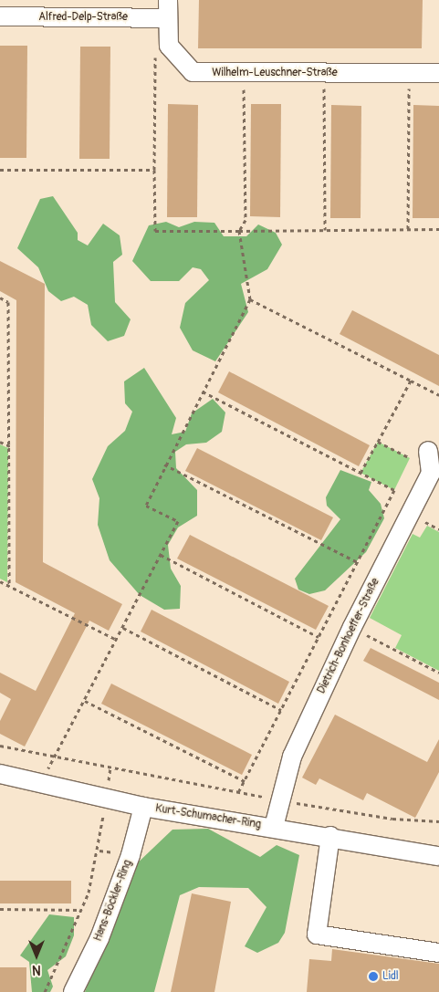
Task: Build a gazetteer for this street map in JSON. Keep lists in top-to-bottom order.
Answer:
{
  "streets": {
    "street": [
      "Alfred-Delp-Straße",
      "Wilhelm-Leuschner-Straße",
      "Dietrich-Bonhoeffer-Straße",
      "Kurt-Schumacher-Ring",
      "Hans-Böckler-Ring"
    ]
  },
  "crossings": [
    ["Dietrich-Bonhoeffer-Straße", "Kurt-Schumacher-Ring"],
    ["Kurt-Schumacher-Ring", "Hans-Böckler-Ring"]
  ],
  "places": ["Lidl"],
  "north": "bottom"
}
